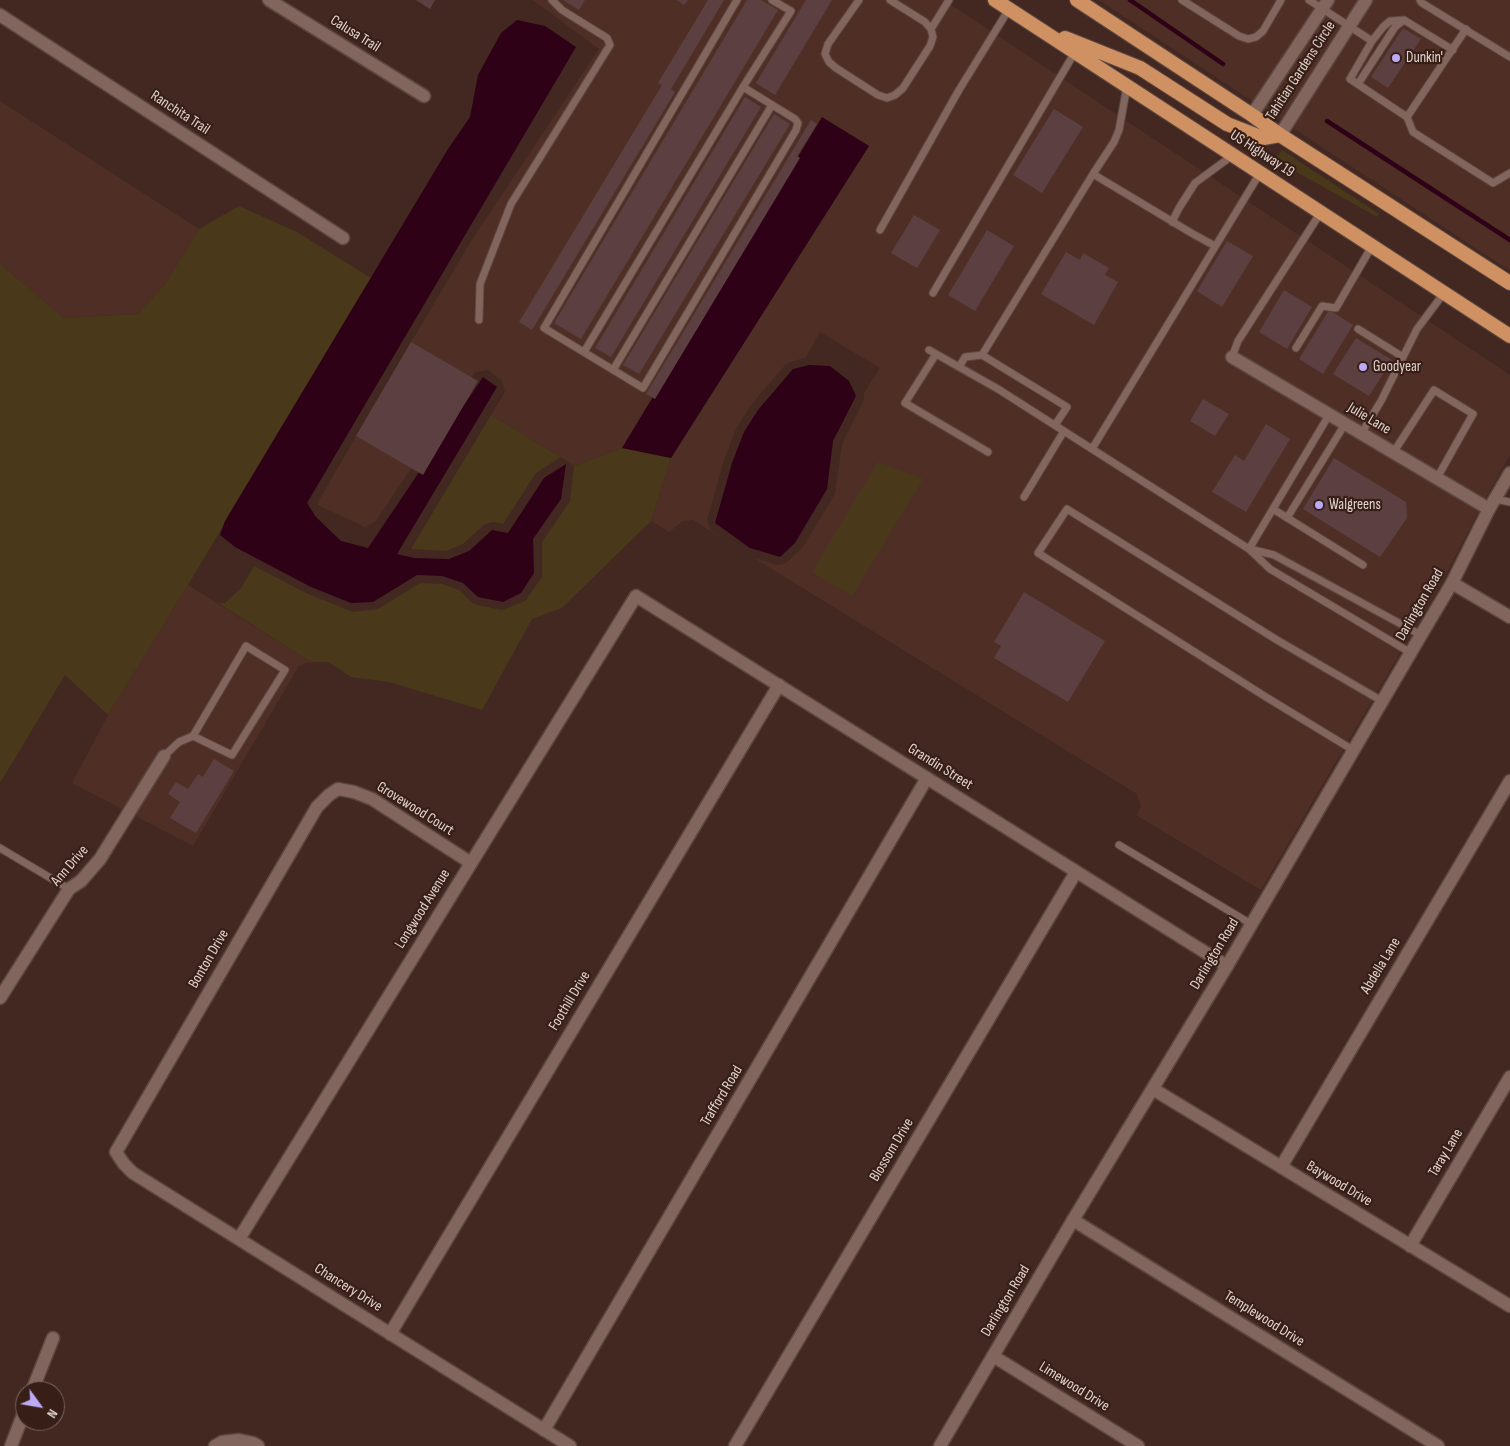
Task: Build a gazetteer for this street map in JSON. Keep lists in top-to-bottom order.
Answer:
{
  "streets": {
    "highway": ["US Highway 19"],
    "street": [
      "Calusa Trail",
      "Tahitian Gardens Circle",
      "Ranchita Trail",
      "Julie Lane",
      "Darlington Road",
      "Grandin Street",
      "Grovewood Court",
      "Ann Drive",
      "Longwood Avenue",
      "Bonton Drive",
      "Abdella Lane",
      "Foothill Drive",
      "Trafford Road",
      "Blossom Drive",
      "Taray Lane",
      "Baywood Drive",
      "Chancery Drive",
      "Templewood Drive",
      "Limewood Drive"
    ]
  },
  "crossings": [
    ["Tahitian Gardens Circle", "US Highway 19"],
    ["Julie Lane", "Darlington Road"],
    ["Darlington Road", "Grandin Street"],
    ["Darlington Road", "Baywood Drive"],
    ["Darlington Road", "Templewood Drive"],
    ["Darlington Road", "Limewood Drive"],
    ["Grandin Street", "Longwood Avenue"],
    ["Grandin Street", "Foothill Drive"],
    ["Grandin Street", "Trafford Road"],
    ["Grandin Street", "Blossom Drive"],
    ["Grovewood Court", "Longwood Avenue"],
    ["Grovewood Court", "Bonton Drive"],
    ["Longwood Avenue", "Chancery Drive"],
    ["Bonton Drive", "Chancery Drive"],
    ["Abdella Lane", "Baywood Drive"],
    ["Foothill Drive", "Chancery Drive"],
    ["Trafford Road", "Chancery Drive"],
    ["Taray Lane", "Baywood Drive"]
  ],
  "places": ["Dunkin'", "Goodyear", "Walgreens"],
  "north": "bottom right"
}
